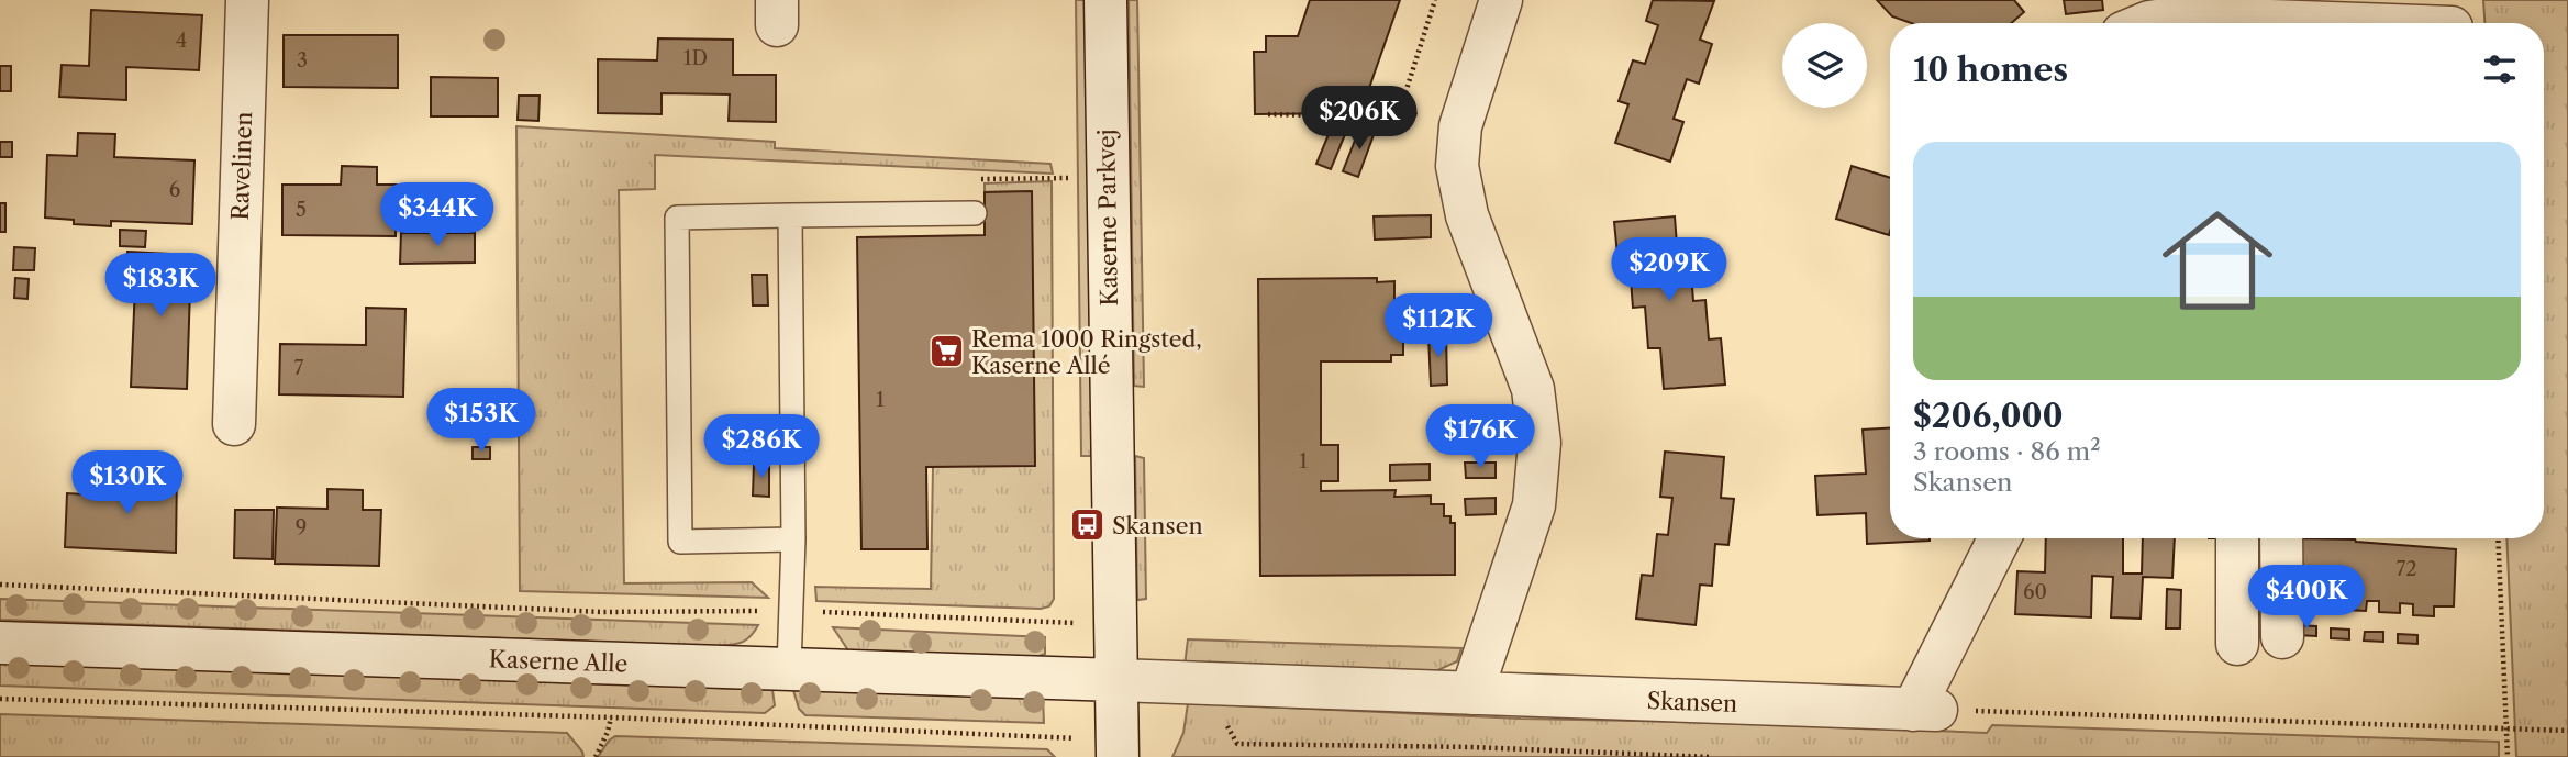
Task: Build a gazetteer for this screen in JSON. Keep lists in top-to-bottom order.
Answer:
{
  "streets": {
    "street": [
      "Ravelinen",
      "Kaserne Parkvej",
      "Kaserne Alle",
      "Skansen"
    ]
  },
  "crossings": [
    ["Kaserne Parkvej", "Kaserne Alle"],
    ["Kaserne Parkvej", "Skansen"],
    ["Kaserne Alle", "Skansen"]
  ],
  "places": {
    "supermarket": ["Rema 1000 Ringsted, Kaserne Allé"],
    "bus stop": ["Skansen"]
  },
  "house_numbers": [
    "4",
    "1D",
    "3",
    "6",
    "5",
    "7",
    "1",
    "1",
    "9",
    "72",
    "60"
  ],
  "page": {
    "heading": "10 homes",
    "price": [
      "$206K",
      "$344K",
      "$209K",
      "$183K",
      "$112K",
      "$153K",
      "$176K",
      "$286K",
      "$130K",
      "$400K"
    ],
    "list": [
      {
        "name": "$206,000",
        "note": "3 rooms · 86 m² · Skansen"
      }
    ]
  }
}
